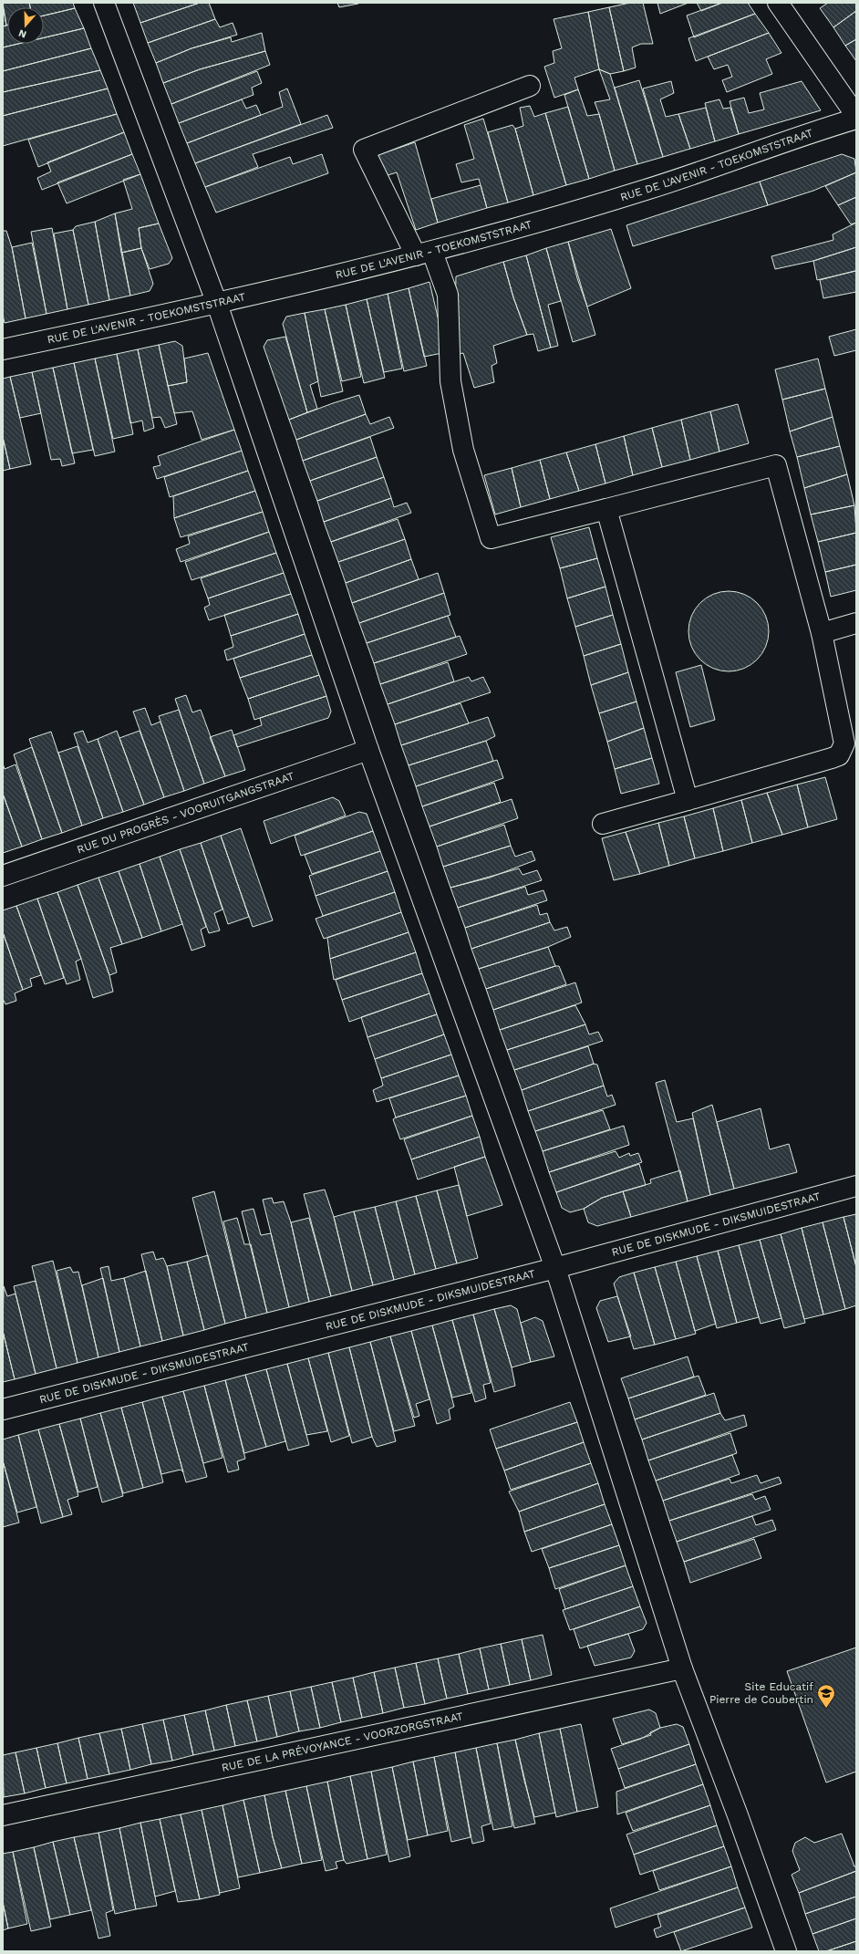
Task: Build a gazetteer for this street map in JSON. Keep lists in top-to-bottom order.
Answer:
{
  "streets": {
    "street": [
      "RUE DE L'AVENIR - TOEKOMSTSTRAAT",
      "RUE DU PROGRÈS - VOORUITGANGSTRAAT",
      "RUE DE DISKMUDE - DIKSMUIDESTRAAT",
      "RUE DE LA PRÉVOYANCE - VOORZORGSTRAAT"
    ]
  },
  "places": {
    "school or university": ["Site Educatif Pierre de Coubertin"]
  },
  "north": "bottom"
}
